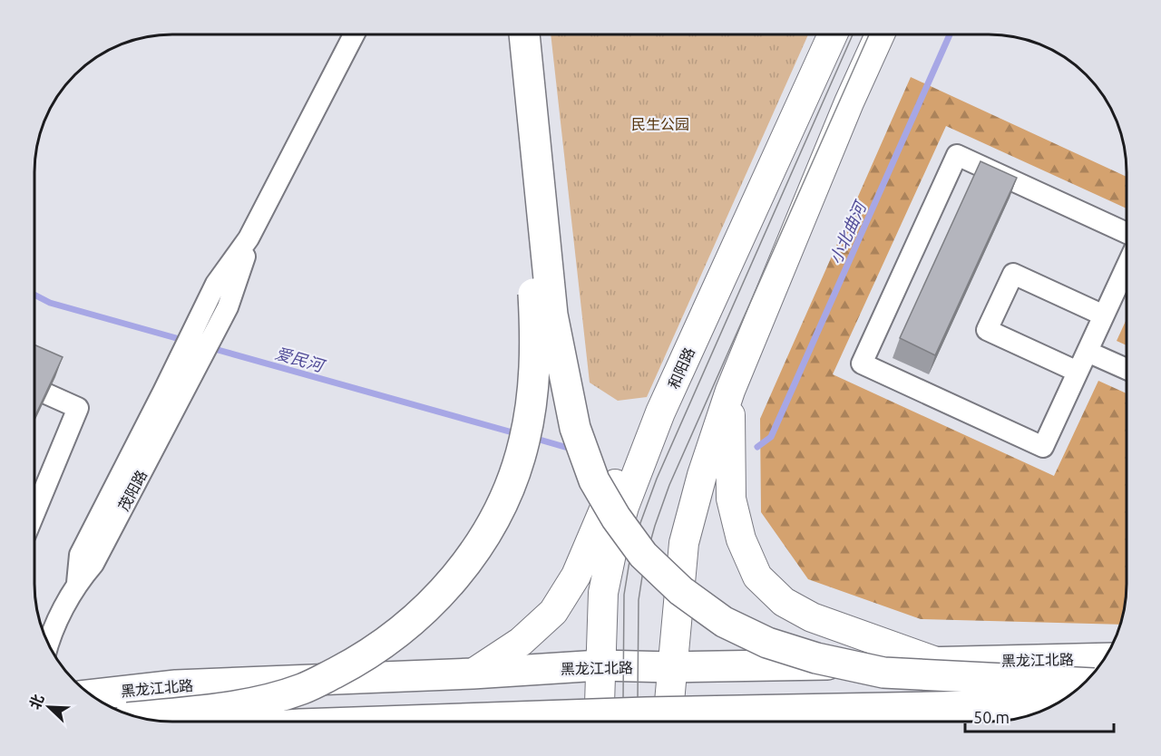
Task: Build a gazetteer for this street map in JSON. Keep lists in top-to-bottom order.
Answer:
{
  "streets": {
    "main road": ["和阳路", "黑龙江北路"],
    "street": ["茂阳路"]
  },
  "crossings": [
    ["和阳路", "黑龙江北路"]
  ],
  "water": ["小北曲河", "爱民河"],
  "parks": ["民生公园"],
  "scale_bar": "50 m",
  "north": "top left"
}
